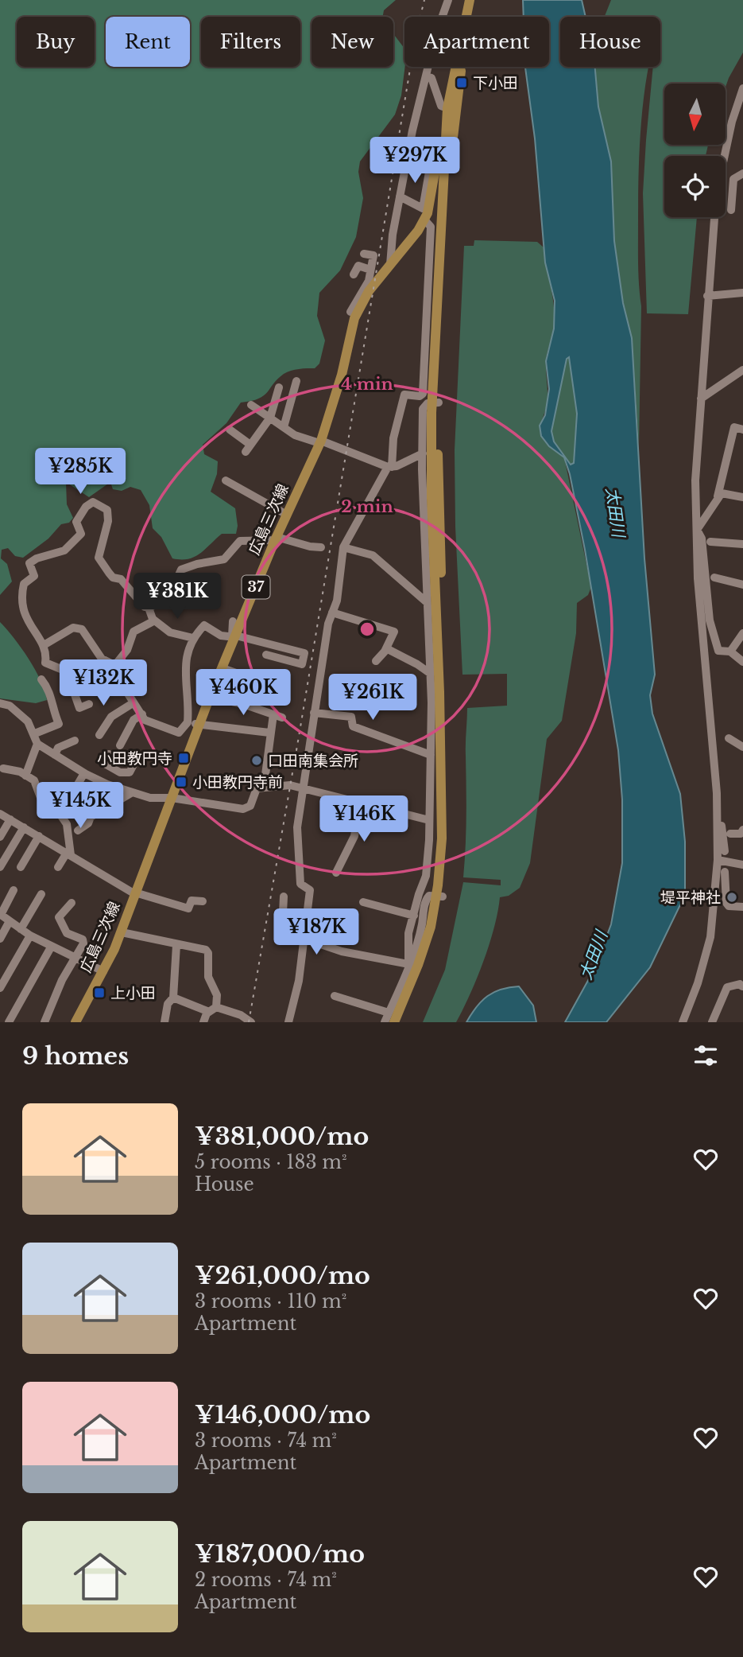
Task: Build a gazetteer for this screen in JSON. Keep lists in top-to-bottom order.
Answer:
{
  "streets": {
    "main road": ["広島三次線", "37"]
  },
  "water": ["太田川"],
  "places": {
    "transit": [
      "下小田",
      "小田教円寺",
      "小田教円寺前",
      "上小田"
    ],
    "other": ["口田南集会所", "堤平神社"]
  },
  "north": "bottom",
  "page": {
    "chip": [
      "Buy",
      "Rent",
      "Filters",
      "New",
      "Apartment",
      "House"
    ],
    "price": [
      "¥297K",
      "¥285K",
      "¥381K",
      "¥132K",
      "¥460K",
      "¥261K",
      "¥145K",
      "¥146K",
      "¥187K"
    ],
    "heading": "9 homes",
    "list": [
      {
        "name": "¥381,000/mo",
        "note": "5 rooms · 183 m² · House"
      },
      {
        "name": "¥261,000/mo",
        "note": "3 rooms · 110 m² · Apartment"
      },
      {
        "name": "¥146,000/mo",
        "note": "3 rooms · 74 m² · Apartment"
      },
      {
        "name": "¥187,000/mo",
        "note": "2 rooms · 74 m² · Apartment"
      }
    ]
  },
  "rings": ["4 min", "2 min"]
}
